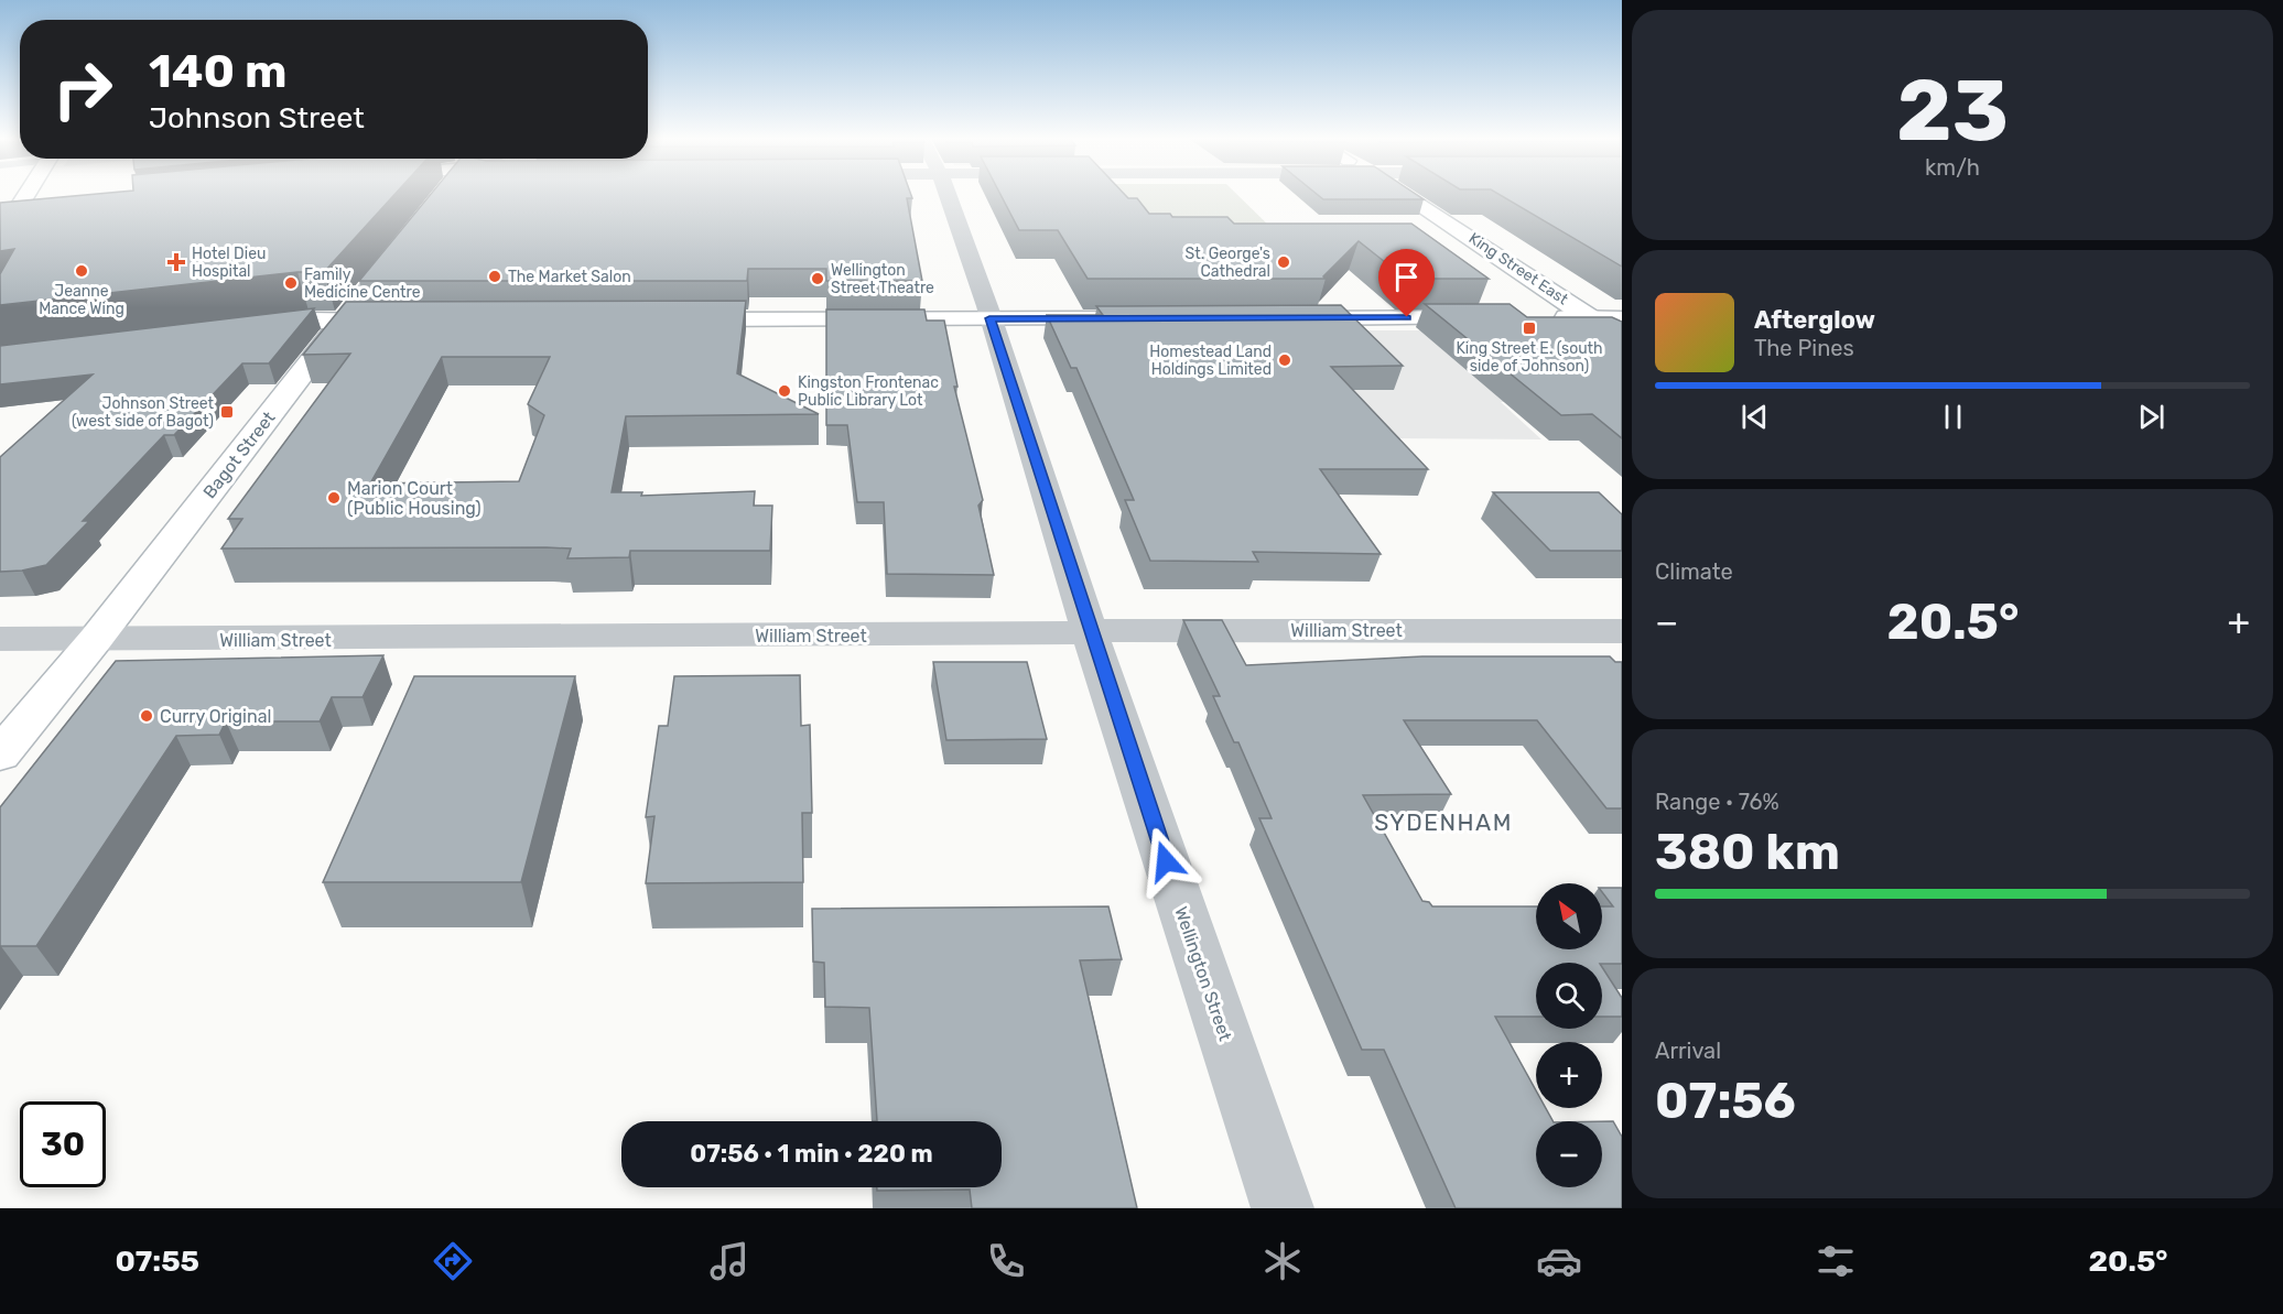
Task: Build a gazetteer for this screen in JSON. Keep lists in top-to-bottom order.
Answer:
{
  "streets": {
    "main road": ["King Street East", "Bagot Street"],
    "street": ["William Street", "Wellington Street"]
  },
  "crossings": [
    ["Bagot Street", "William Street"],
    ["William Street", "Wellington Street"]
  ],
  "districts": ["SYDENHAM"],
  "places": {
    "health": ["Hotel Dieu Hospital"],
    "other": [
      "St. George's Cathedral",
      "Jeanne Mance Wing",
      "The Market Salon",
      "Wellington Street Theatre",
      "Family Medicine Centre",
      "Homestead Land Holdings Limited",
      "Kingston Frontenac Public Library Lot",
      "Marion Court (Public Housing)",
      "Curry Original"
    ],
    "transit": ["King Street E. (south side of Johnson)", "Johnson Street (west side of Bagot)"]
  },
  "north": "top left",
  "page": {
    "tile": [
      ["23", "km/h"],
      "Climate",
      ["Range · 76%", "380 km"],
      ["Arrival", "07:56"]
    ],
    "turn": ["140 m", "Johnson Street"],
    "song": ["Afterglow", "The Pines"],
    "heat": ["−", "20.5°", "+"],
    "map_buttons": ["+", "−"],
    "limit": "30",
    "trip": "07:56 · 1 min · 220 m",
    "tabs": ["07:55", "20.5°"]
  }
}
